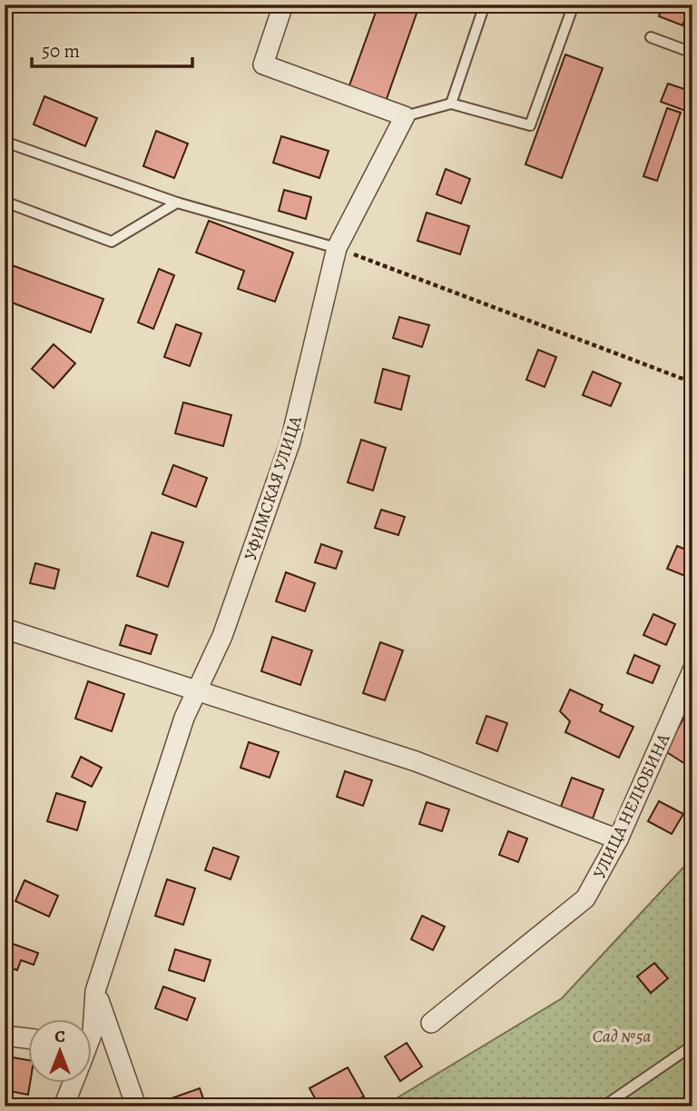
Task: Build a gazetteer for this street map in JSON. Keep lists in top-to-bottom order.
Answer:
{
  "streets": {
    "street": ["УФИМСКАЯ УЛИЦА", "УЛИЦА НЕЛЮБИНА"]
  },
  "parks": ["Сад №5а"],
  "scale_bar": "50 m",
  "north": "top"
}
